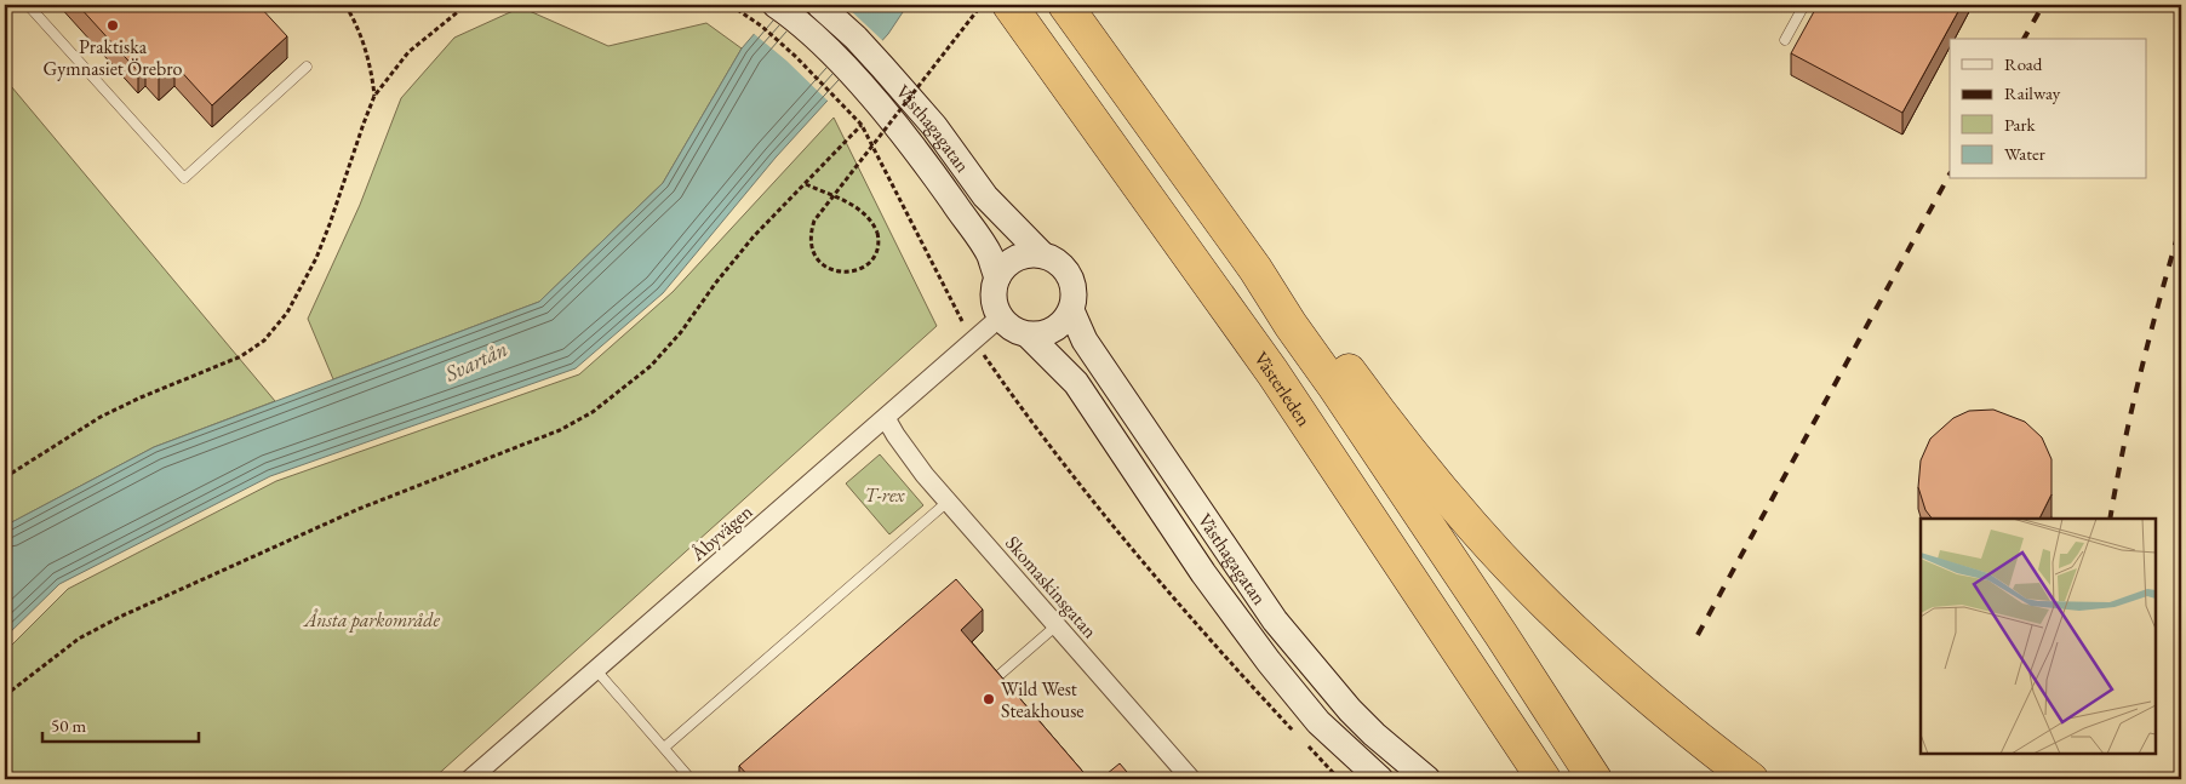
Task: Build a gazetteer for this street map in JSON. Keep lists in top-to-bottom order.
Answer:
{
  "streets": {
    "highway": ["Västerleden"],
    "main road": ["Västhagagatan"],
    "street": ["Åbyvägen", "Skomaskinsgatan"]
  },
  "crossings": [
    ["Västhagagatan", "Åbyvägen"],
    ["Åbyvägen", "Skomaskinsgatan"]
  ],
  "water": ["Svartån"],
  "parks": ["T-rex", "Ånsta parkområde"],
  "places": ["Praktiska Gymnasiet Örebro", "Wild West Steakhouse"],
  "legend": [
    "Road",
    "Railway",
    "Park",
    "Water"
  ],
  "scale_bar": "50 m"
}
